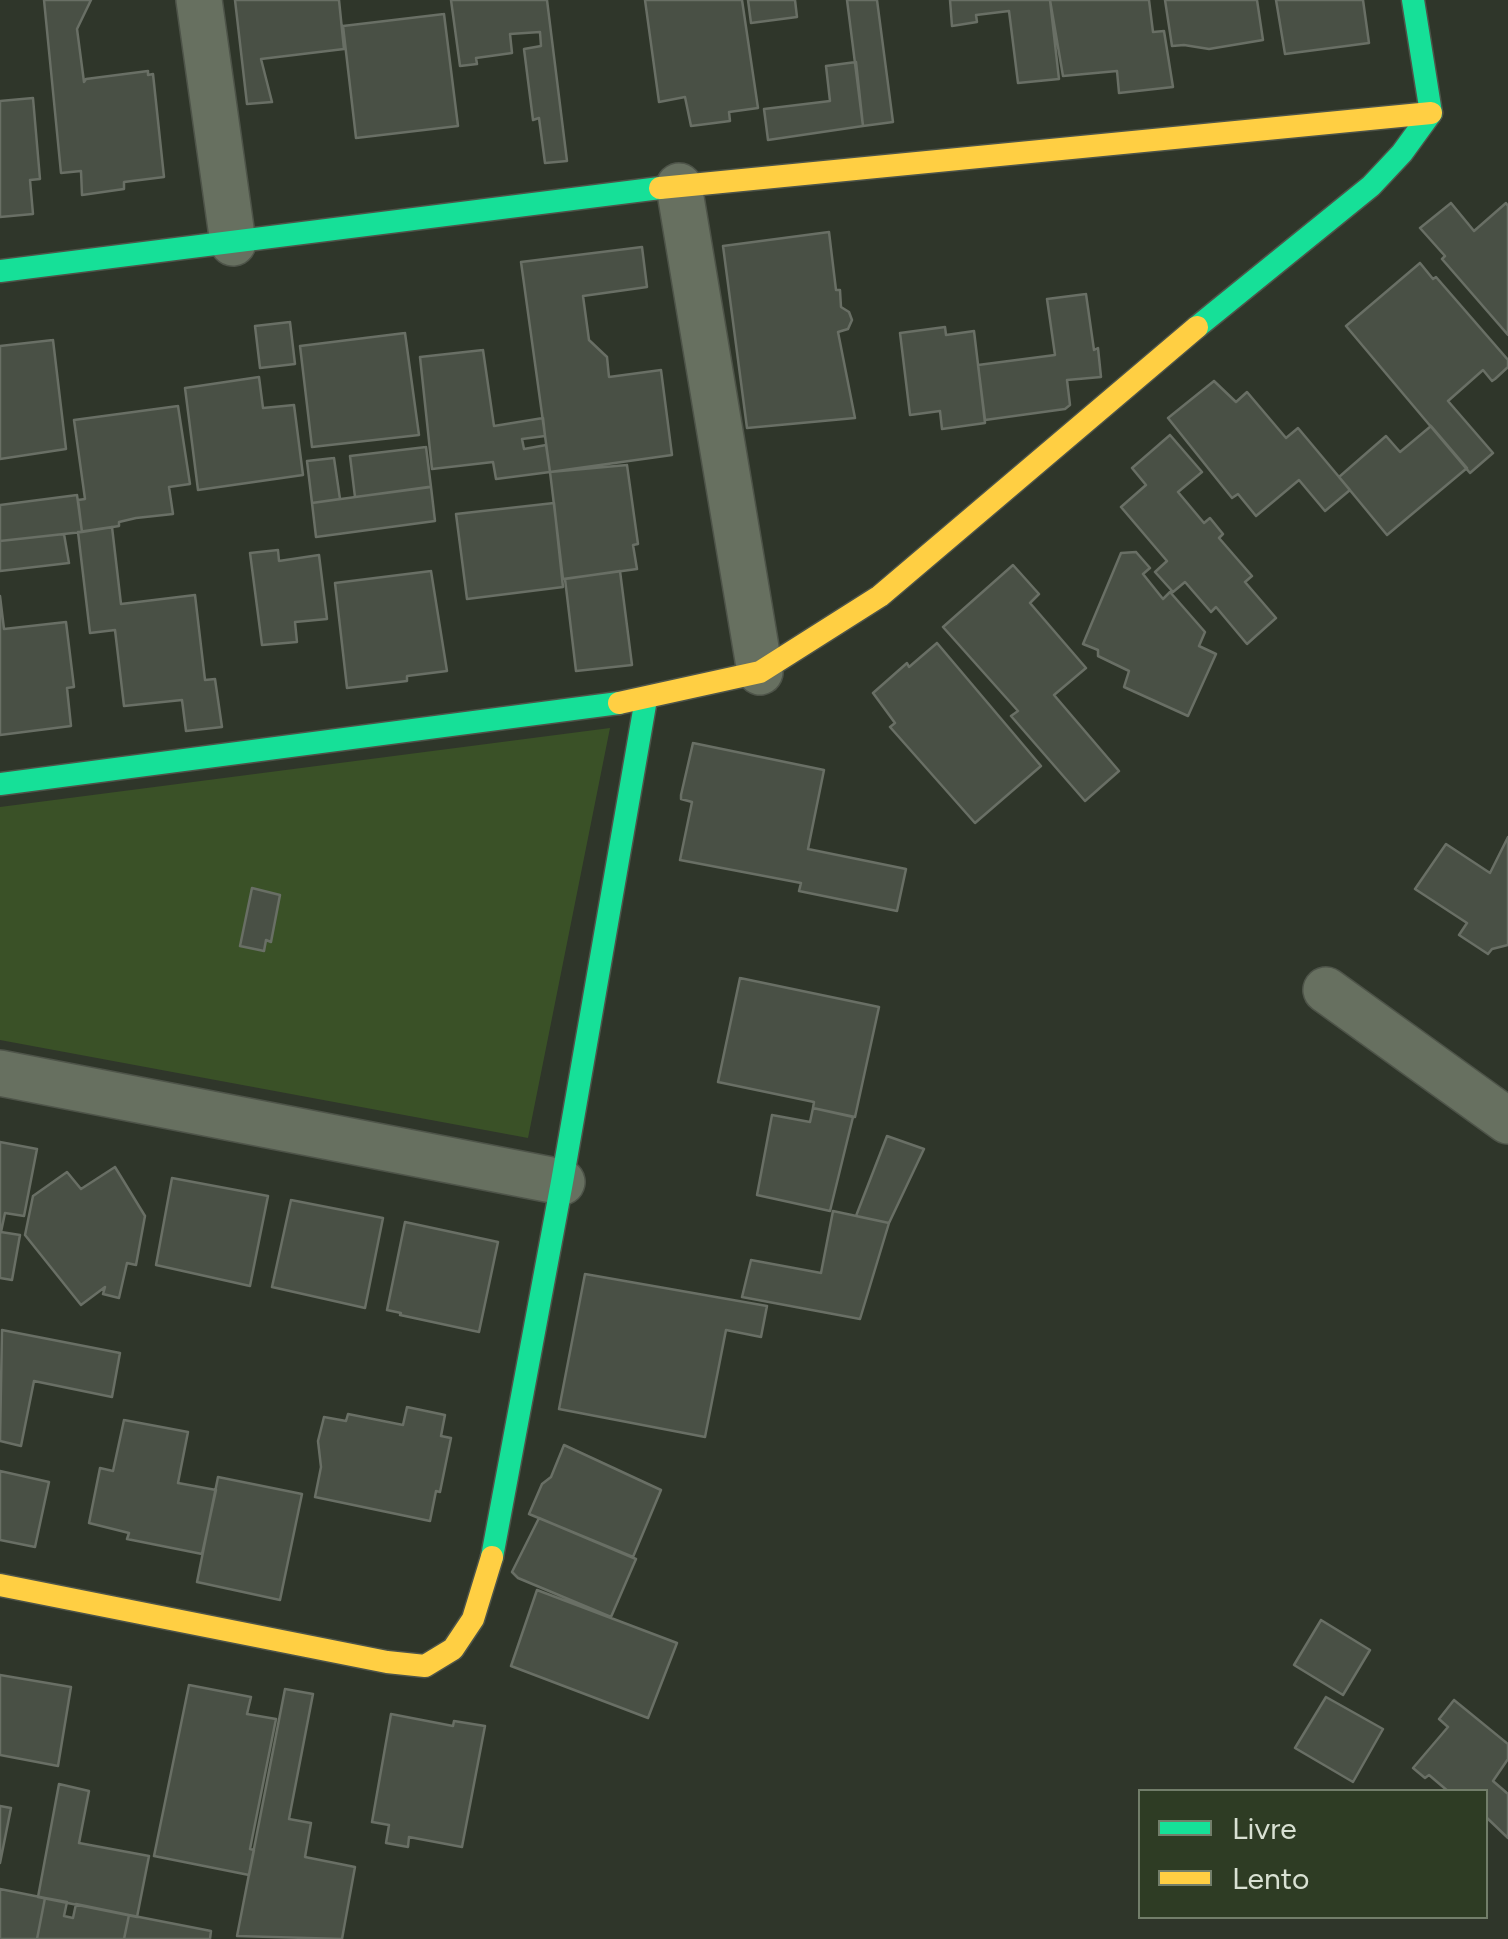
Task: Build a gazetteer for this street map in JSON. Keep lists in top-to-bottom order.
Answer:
{
  "legend": ["Livre", "Lento"]
}
